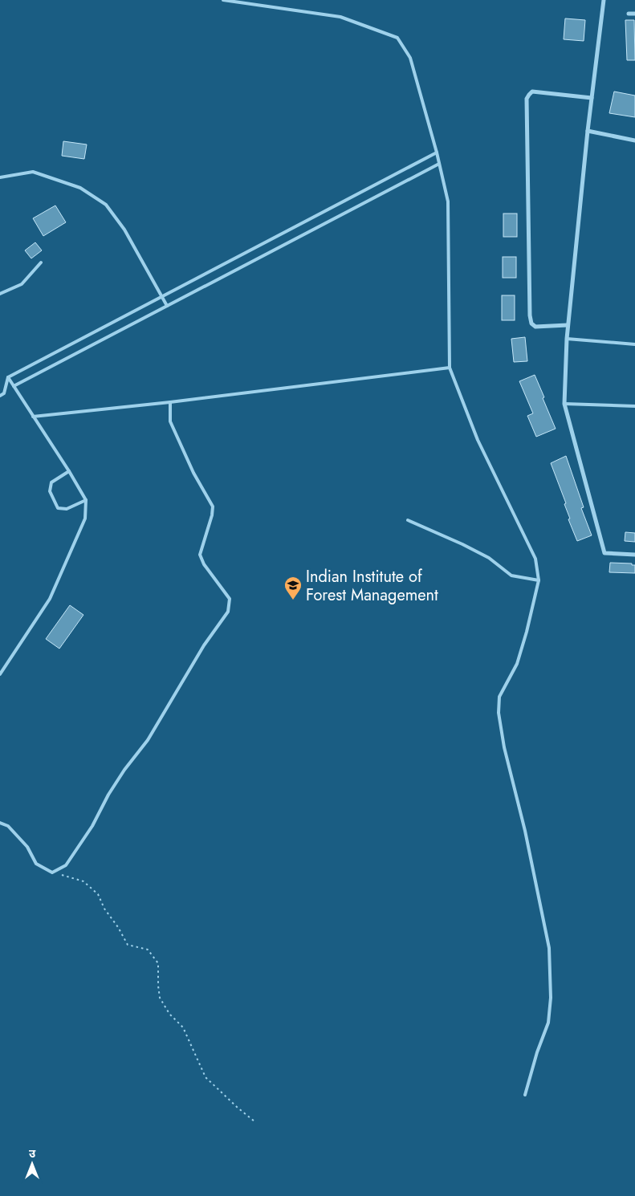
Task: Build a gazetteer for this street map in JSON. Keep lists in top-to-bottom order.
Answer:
{
  "places": {
    "school or university": ["Indian Institute of Forest Management"]
  },
  "north": "top"
}
